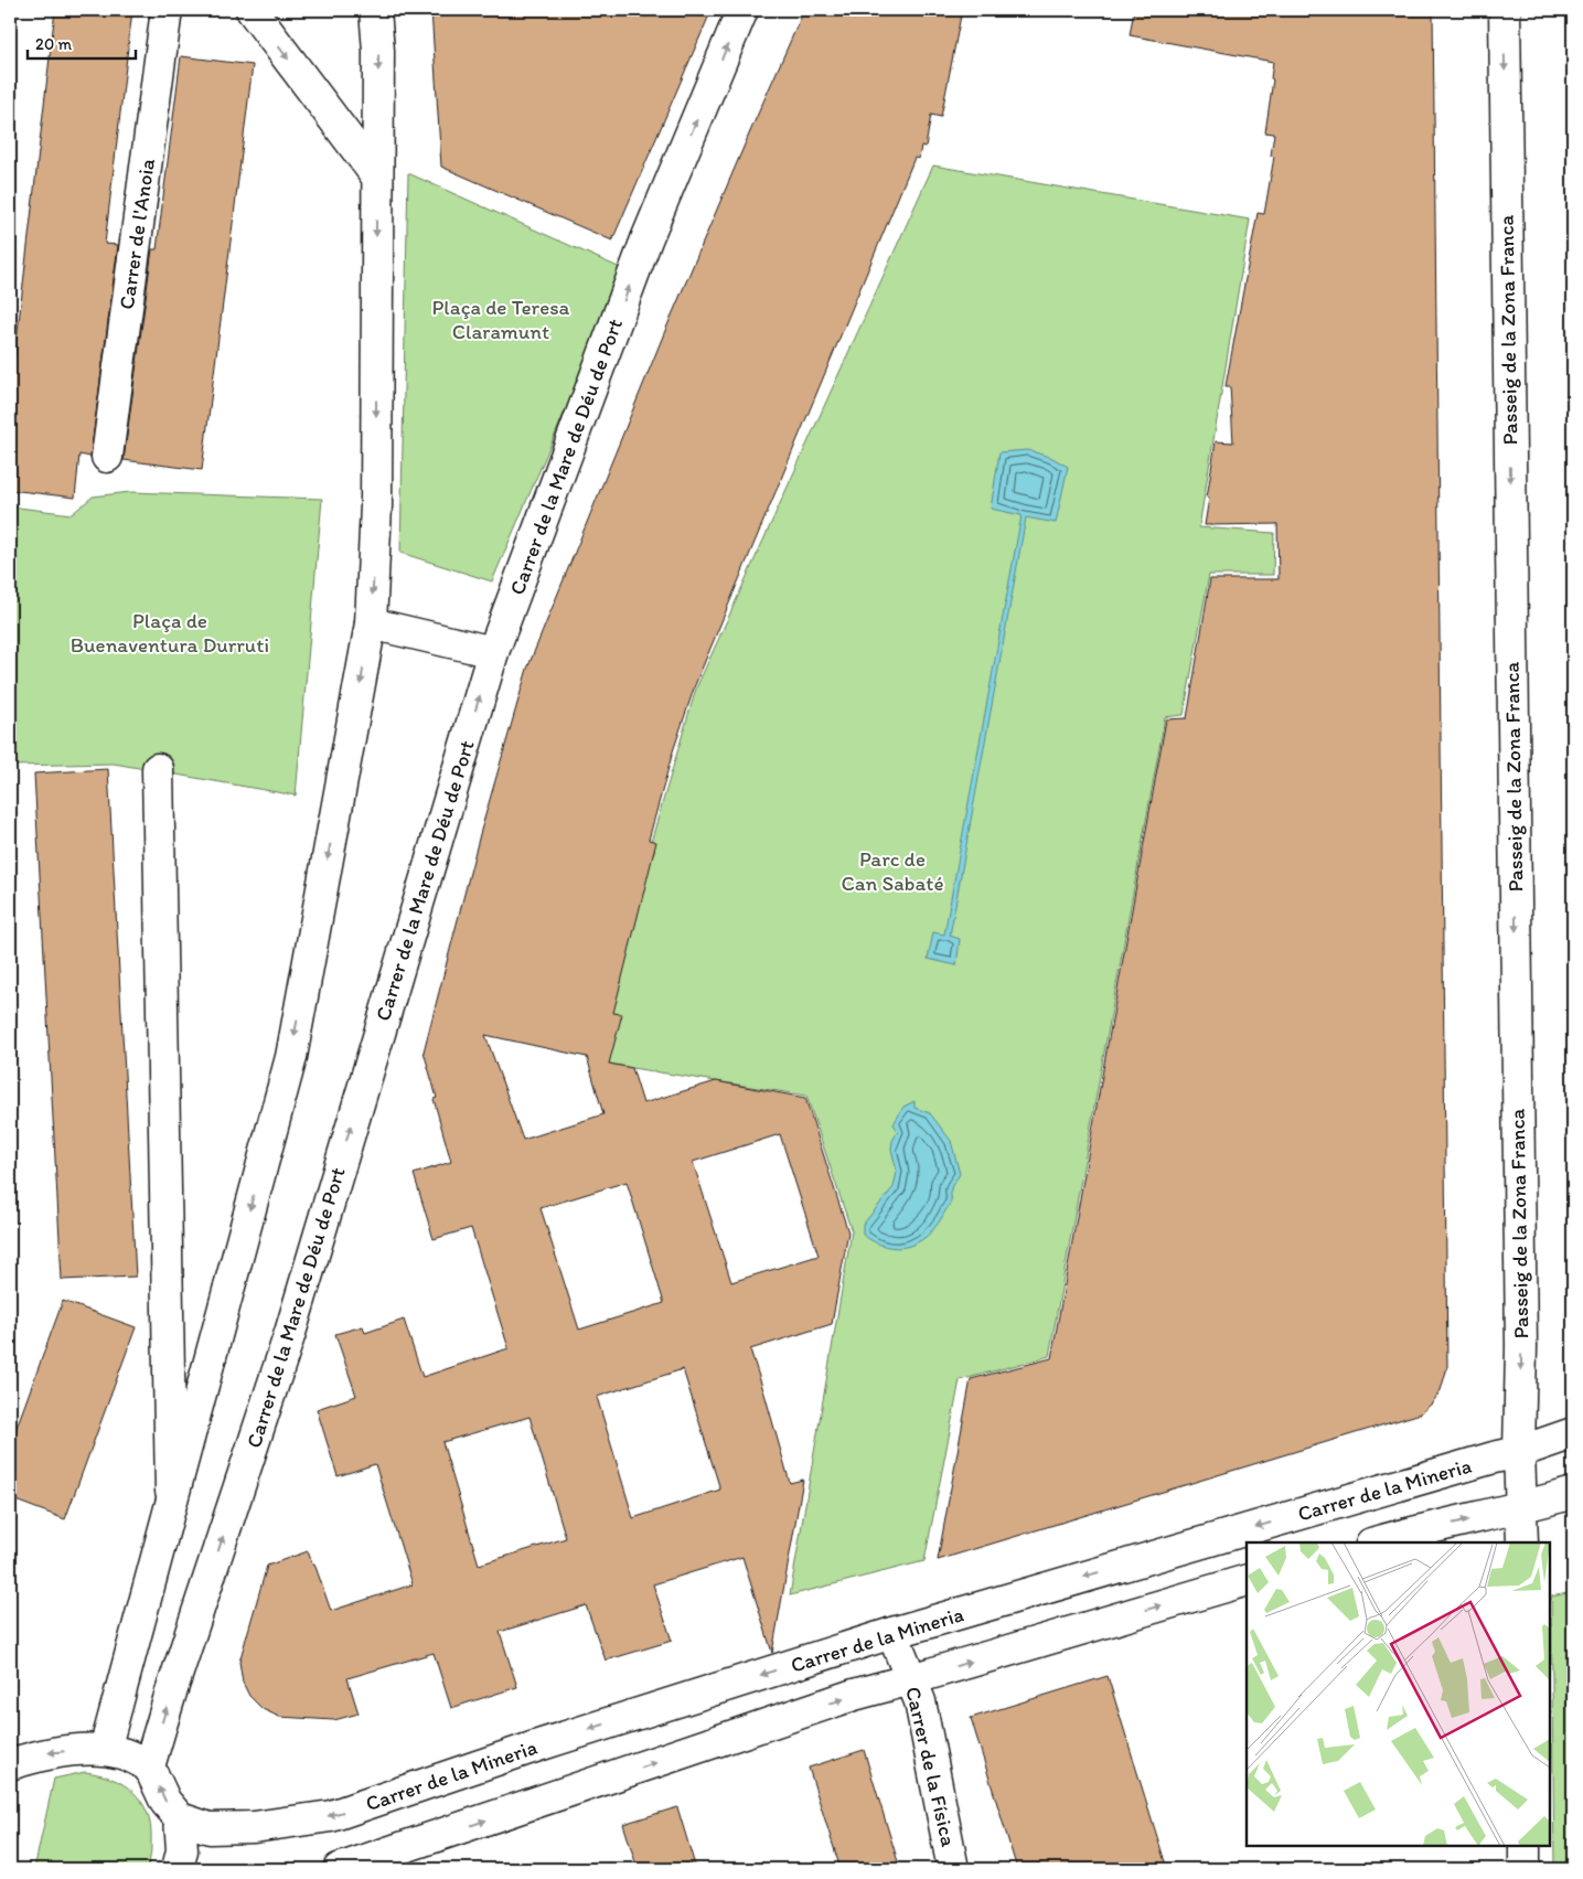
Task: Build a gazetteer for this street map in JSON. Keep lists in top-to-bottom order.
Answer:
{
  "streets": {
    "street": [
      "Carrer de l'Anoia",
      "Passeig de la Zona Franca",
      "Carrer de la Mare de Déu de Port",
      "Carrer de la Mineria",
      "Carrer de la Física"
    ]
  },
  "crossings": [
    ["Passeig de la Zona Franca", "Carrer de la Mineria"],
    ["Carrer de la Mineria", "Carrer de la Física"]
  ],
  "one_way": ["Passeig de la Zona Franca"],
  "parks": ["Plaça de Teresa Claramunt", "Plaça de Buenaventura Durruti", "Parc de Can Sabaté"],
  "scale_bar": "20 m"
}
